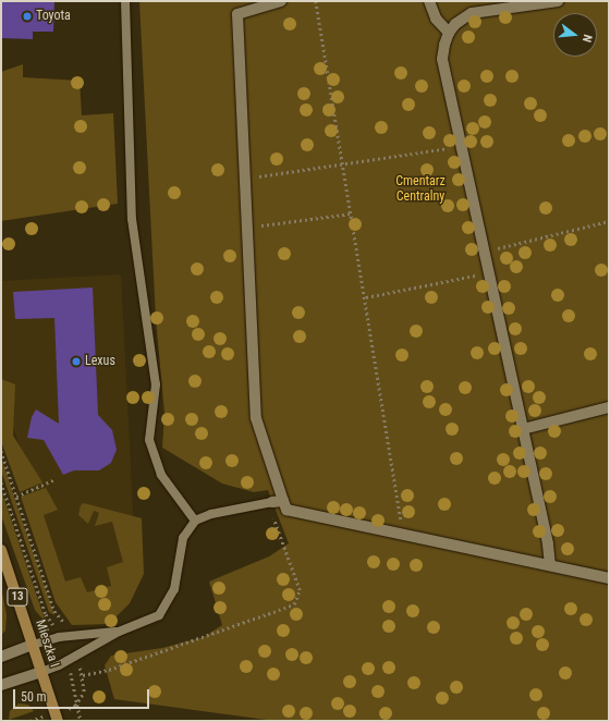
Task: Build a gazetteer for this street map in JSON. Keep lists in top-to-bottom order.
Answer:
{
  "streets": {
    "main road": ["13", "Mieszka I"]
  },
  "parks": ["Cmentarz Centralny"],
  "places": ["Toyota", "Lexus"],
  "scale_bar": "50 m",
  "north": "right"
}
